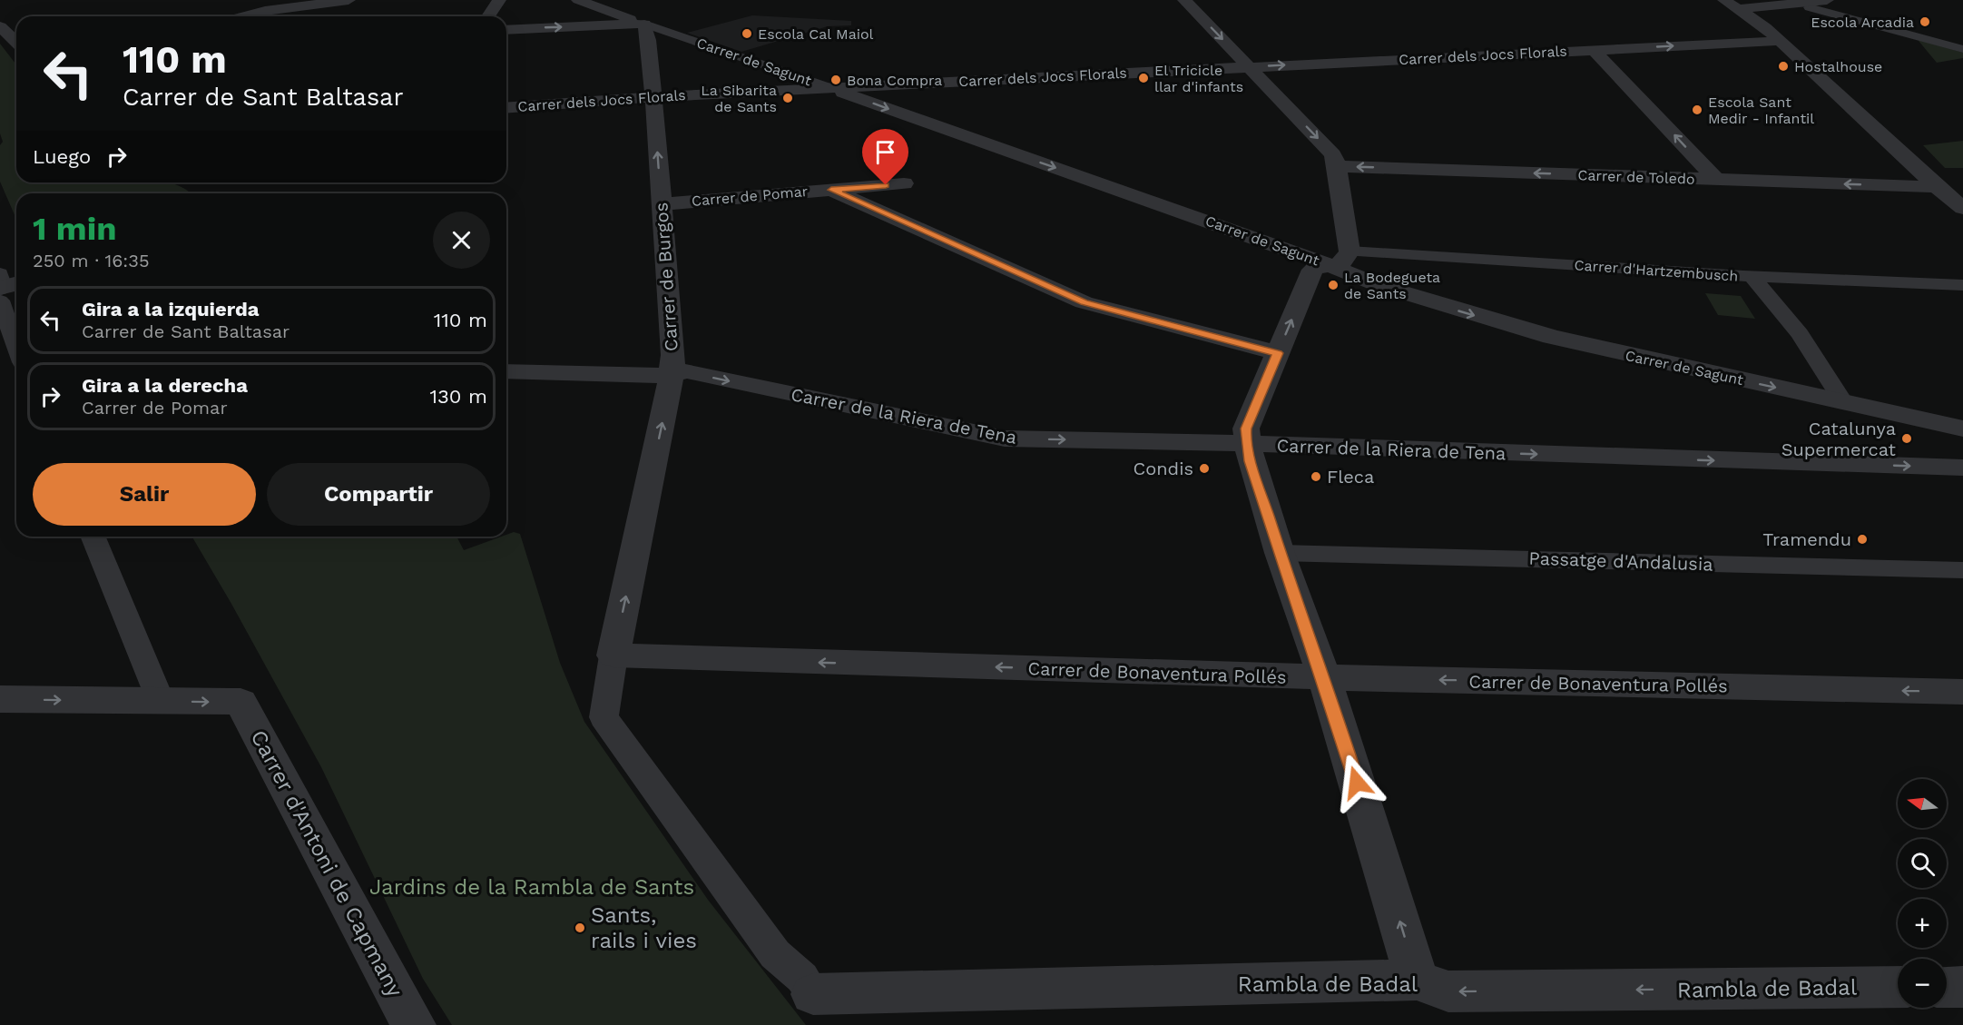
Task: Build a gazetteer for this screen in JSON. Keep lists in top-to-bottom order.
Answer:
{
  "streets": {
    "street": [
      "Carrer dels Jocs Florals",
      "Carrer de Sagunt",
      "Carrer de Toledo",
      "Carrer de Pomar",
      "Carrer d'Hartzembusch",
      "Carrer de Burgos",
      "Carrer de la Riera de Tena",
      "Passatge d'Andalusia",
      "Carrer de Bonaventura Pollés",
      "Carrer d'Antoni de Capmany",
      "Rambla de Badal"
    ]
  },
  "crossings": [
    ["Carrer dels Jocs Florals", "Carrer de Sagunt"],
    ["Carrer dels Jocs Florals", "Carrer de Burgos"],
    ["Carrer de Sagunt", "Carrer d'Hartzembusch"],
    ["Carrer de Sagunt", "Carrer de Burgos"],
    ["Carrer de Pomar", "Carrer de Burgos"],
    ["Carrer de Burgos", "Carrer de la Riera de Tena"],
    ["Carrer de Burgos", "Carrer de Bonaventura Pollés"]
  ],
  "one_way": [
    "Carrer dels Jocs Florals",
    "Carrer de Burgos",
    "Carrer de Bonaventura Pollés",
    "Carrer d'Antoni de Capmany",
    "Rambla de Badal"
  ],
  "parks": ["Jardins de la Rambla de Sants"],
  "places": [
    "Escola Arcadia",
    "Escola Cal Maiol",
    "Hostalhouse",
    "El Tricicle llar d'infants",
    "Bona Compra",
    "La Sibarita de Sants",
    "Escola Sant Medir - Infantil",
    "La Bodegueta de Sants",
    "Catalunya Supermercat",
    "Condis",
    "Fleca",
    "Tramendu",
    "Sants, rails i vies"
  ],
  "north": "left",
  "page": {
    "turn": ["110 m", "Carrer de Sant Baltasar"],
    "then": "Luego",
    "heading": ["1 min", "250 m · 16:35"],
    "list": [
      {
        "name": "Gira a la izquierda",
        "note": "Carrer de Sant Baltasar",
        "value": "110 m"
      },
      {
        "name": "Gira a la derecha",
        "note": "Carrer de Pomar",
        "value": "130 m"
      }
    ],
    "buttons": ["Salir", "Compartir"],
    "map_buttons": ["+", "−"]
  }
}
